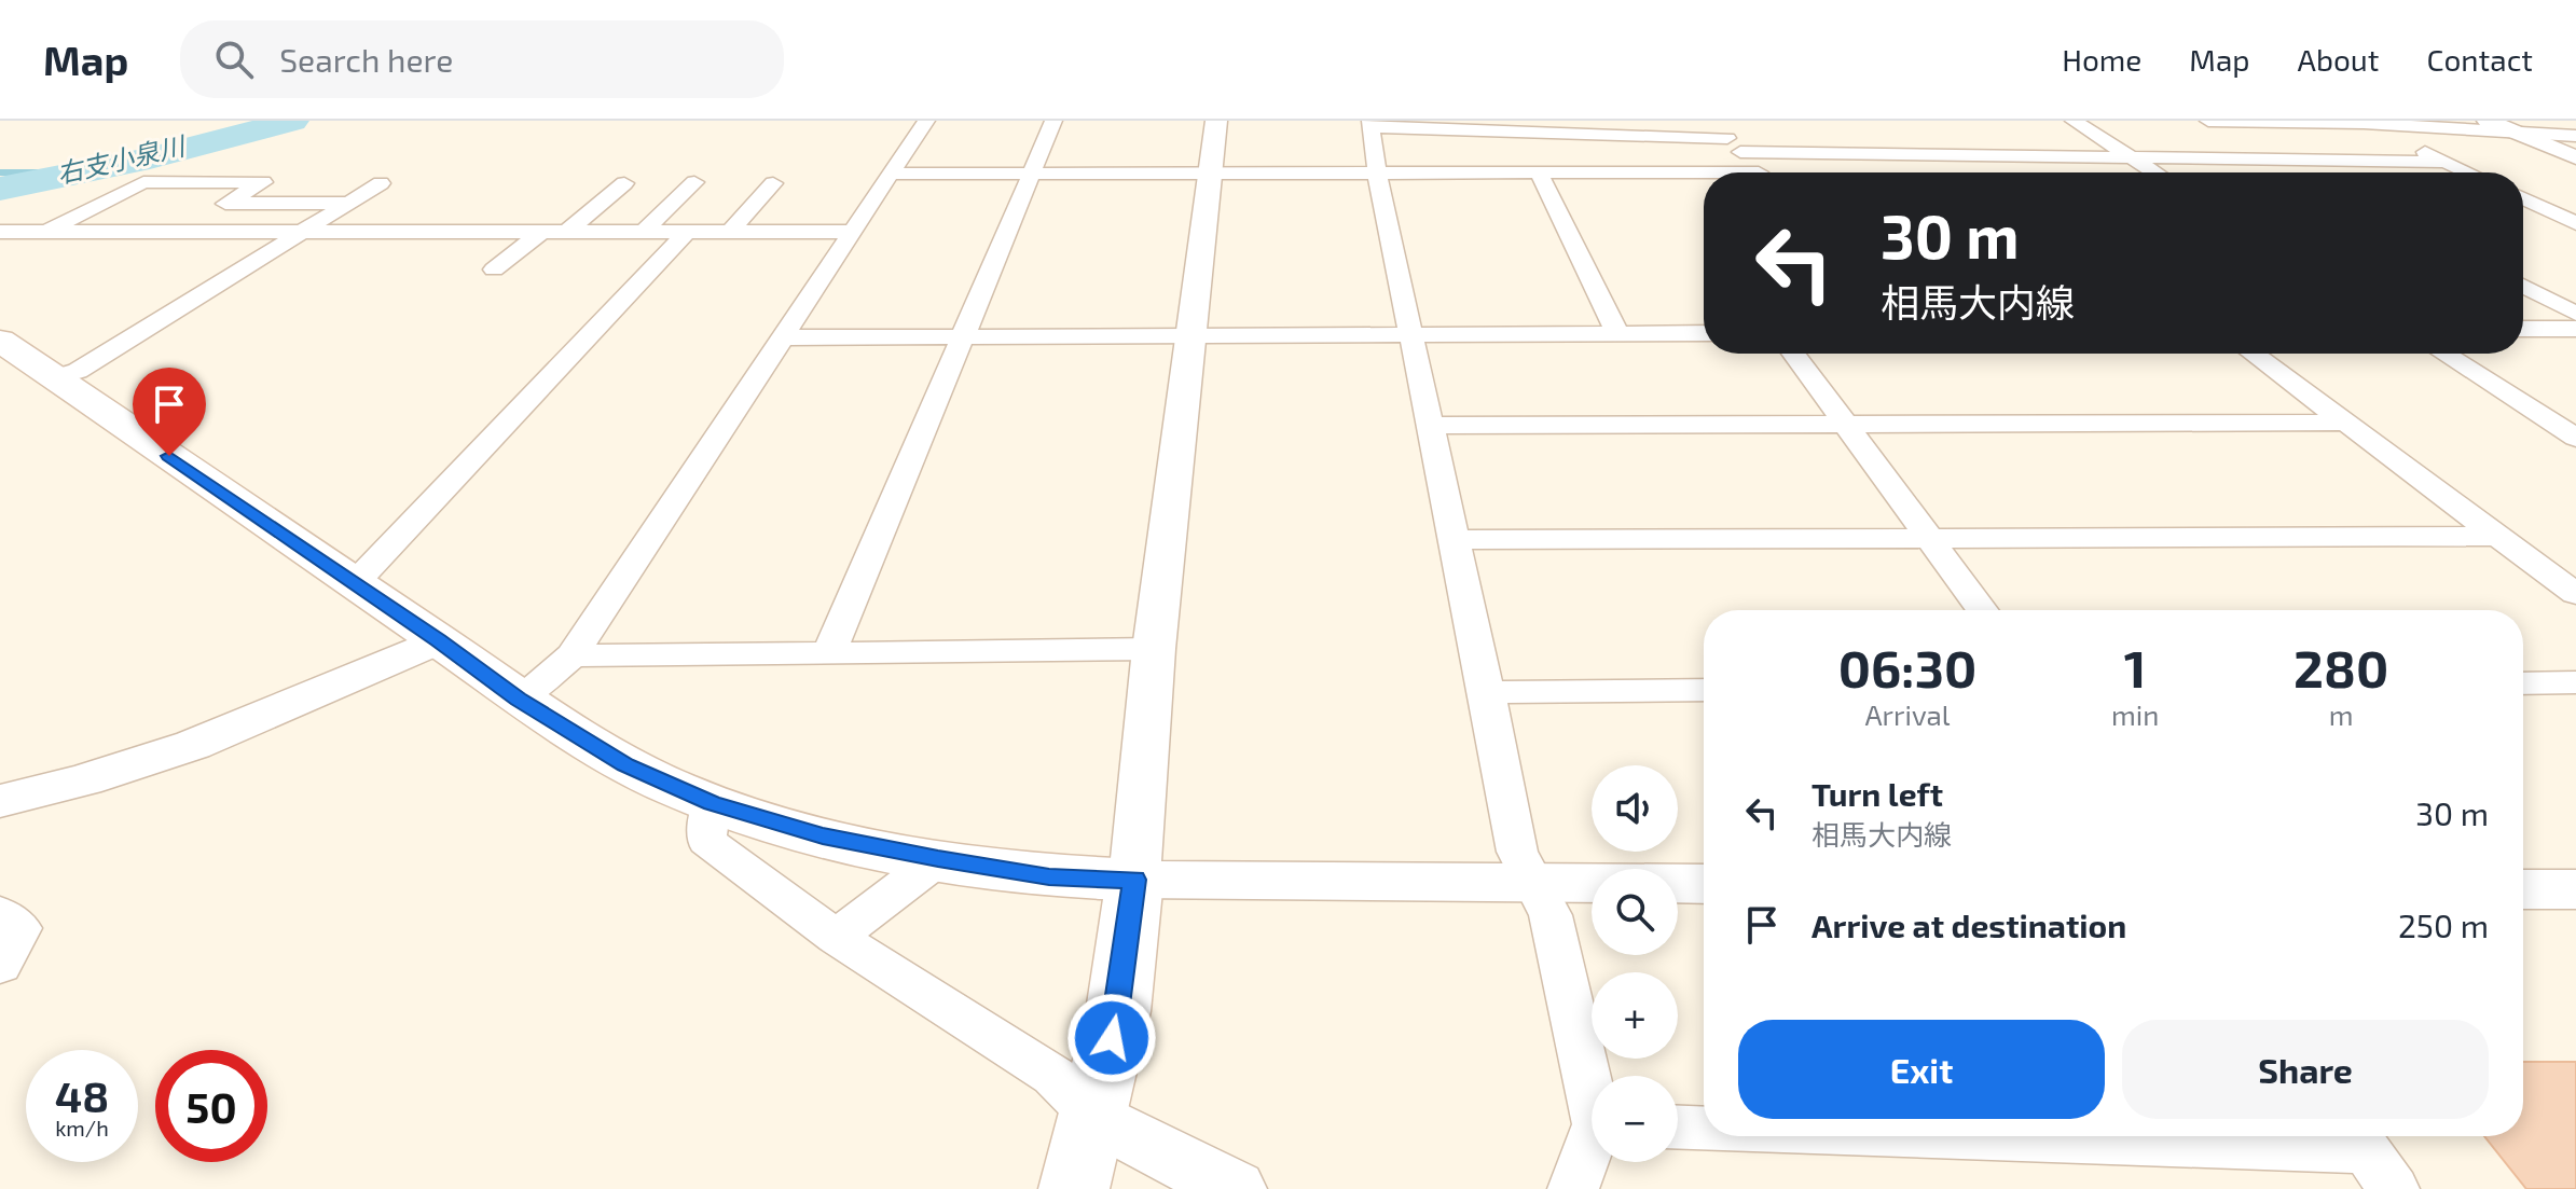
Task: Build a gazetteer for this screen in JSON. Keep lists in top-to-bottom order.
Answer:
{
  "water": ["右支小泉川"],
  "page": {
    "header": "Map",
    "search": "Search here",
    "nav": [
      "Home",
      "Map",
      "About",
      "Contact"
    ],
    "turn": ["30 m", "相馬大内線"],
    "eta": [
      "06:30",
      "Arrival",
      "1",
      "min",
      "280",
      "m"
    ],
    "list": [
      {
        "name": "Turn left",
        "note": "相馬大内線",
        "value": "30 m"
      },
      {
        "name": "Arrive at destination",
        "value": "250 m"
      }
    ],
    "map_buttons": ["+", "−"],
    "buttons": ["Exit", "Share"],
    "speed": "48 km/h",
    "limit": "50"
  }
}
